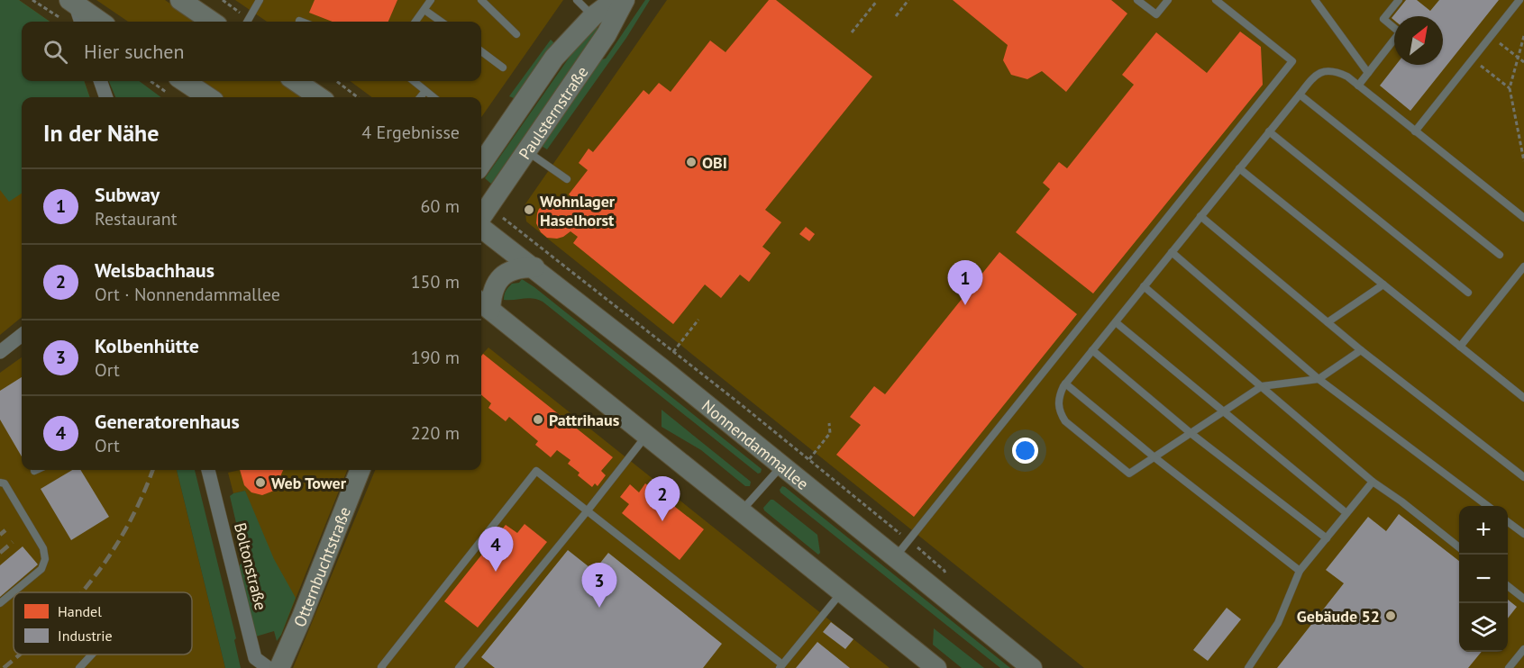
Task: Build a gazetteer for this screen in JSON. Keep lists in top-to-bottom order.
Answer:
{
  "streets": {
    "main road": ["Paulsternstraße", "Nonnendammallee", "Otternbuchtstraße"],
    "street": ["Boltonstraße"]
  },
  "places": [
    "OBI",
    "Wohnlager Haselhorst",
    "Pattrihaus",
    "Web Tower",
    "Gebäude 52"
  ],
  "legend": ["Handel", "Industrie"],
  "north": "top right",
  "page": {
    "search": "Hier suchen",
    "heading": ["In der Nähe", "4 Ergebnisse"],
    "list": [
      {
        "mark": "1",
        "name": "Subway",
        "note": "Restaurant",
        "value": "60 m"
      },
      {
        "mark": "2",
        "name": "Welsbachhaus",
        "note": "Ort · Nonnendammallee",
        "value": "150 m"
      },
      {
        "mark": "3",
        "name": "Kolbenhütte",
        "note": "Ort",
        "value": "190 m"
      },
      {
        "mark": "4",
        "name": "Generatorenhaus",
        "note": "Ort",
        "value": "220 m"
      }
    ],
    "pins": [
      "1",
      "2",
      "4",
      "3"
    ],
    "map_buttons": ["+", "−"]
  }
}
